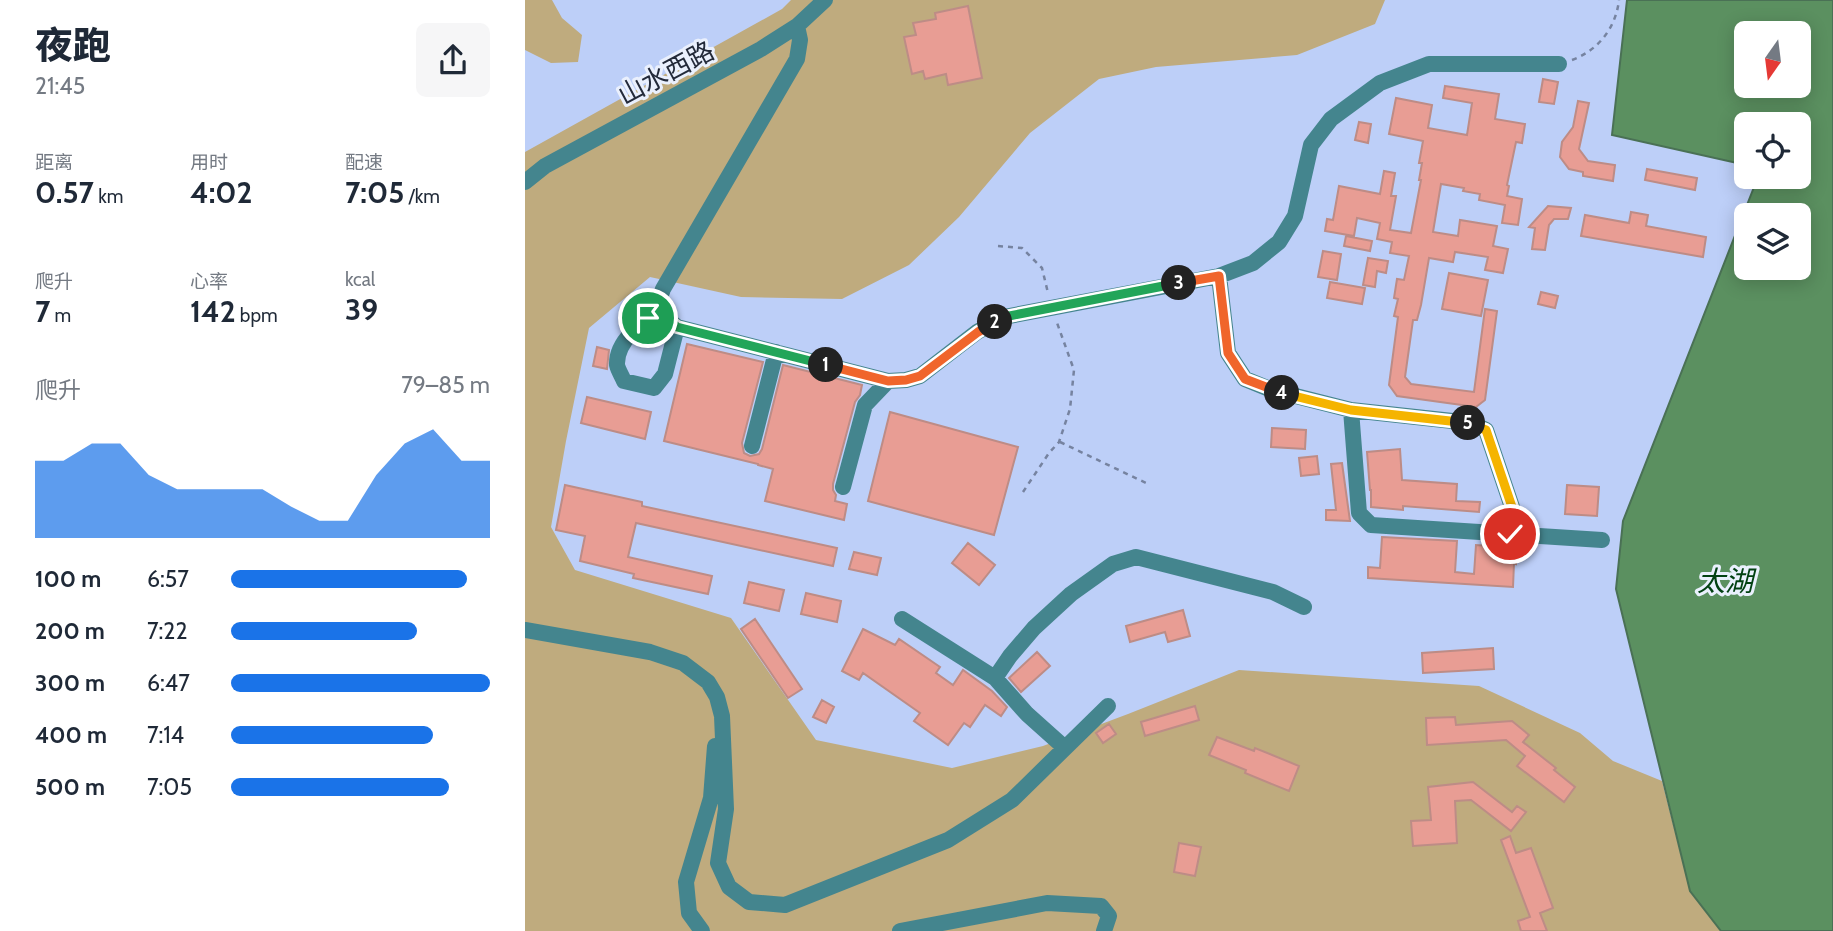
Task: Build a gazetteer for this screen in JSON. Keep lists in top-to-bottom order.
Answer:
{
  "streets": {
    "street": ["山水西路"]
  },
  "water": ["太湖"],
  "north": "bottom",
  "page": {
    "heading": ["夜跑", "21:45"],
    "stats": [
      ["距离", "0.57 km"],
      ["用时", "4:02"],
      ["配速", "7:05 /km"],
      ["爬升", "7 m"],
      ["心率", "142 bpm"],
      ["kcal", "39"]
    ],
    "pins": [
      "3",
      "2",
      "1",
      "4",
      "5"
    ],
    "chart": ["爬升", "79–85 m"],
    "list": [
      {
        "name": "100 m",
        "note": "6:57"
      },
      {
        "name": "200 m",
        "note": "7:22"
      },
      {
        "name": "300 m",
        "note": "6:47"
      },
      {
        "name": "400 m",
        "note": "7:14"
      },
      {
        "name": "500 m",
        "note": "7:05"
      }
    ]
  }
}
